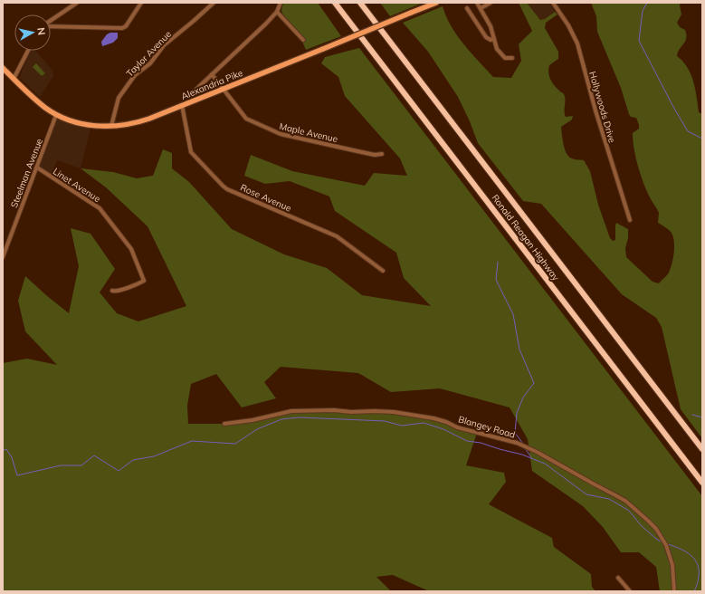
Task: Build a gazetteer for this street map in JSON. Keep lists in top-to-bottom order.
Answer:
{
  "streets": {
    "highway": ["Ronald Reagan Highway"],
    "main road": ["Alexandria Pike"],
    "street": [
      "Taylor Avenue",
      "Hollywoods Drive",
      "Maple Avenue",
      "Steelman Avenue",
      "Linet Avenue",
      "Rose Avenue",
      "Blangey Road"
    ]
  },
  "crossings": [
    ["Taylor Avenue", "Alexandria Pike"],
    ["Alexandria Pike", "Maple Avenue"],
    ["Alexandria Pike", "Steelman Avenue"],
    ["Alexandria Pike", "Rose Avenue"],
    ["Steelman Avenue", "Linet Avenue"]
  ],
  "north": "right"
}
